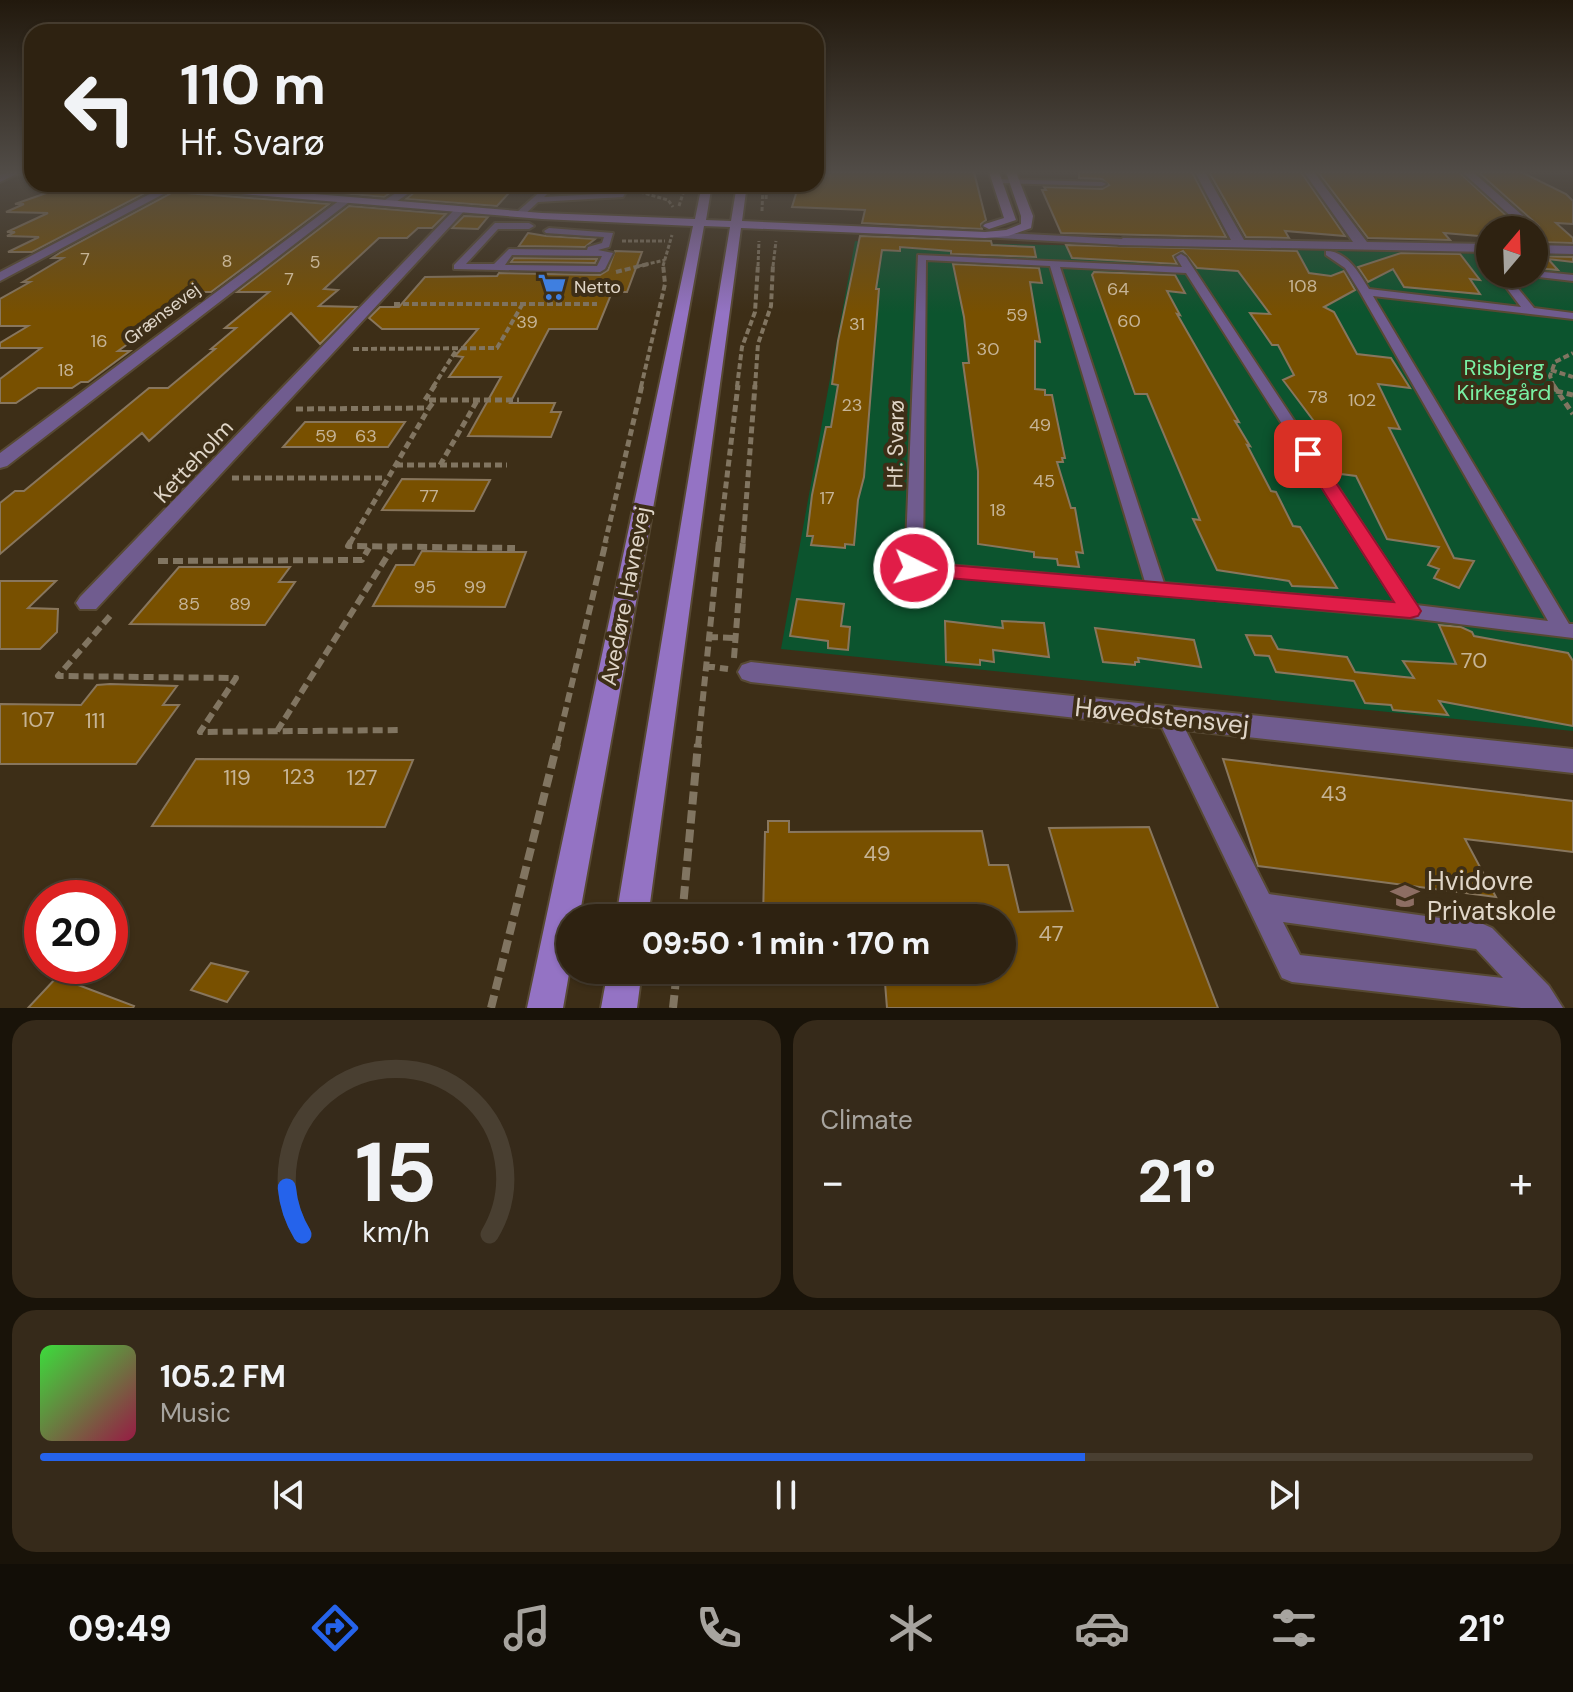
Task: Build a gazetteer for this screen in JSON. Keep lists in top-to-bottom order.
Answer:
{
  "streets": {
    "street": [
      "Grænsevej",
      "Ketteholm",
      "Avedøre Havnevej",
      "Høvedstensvej"
    ],
    "lane": ["Hf. Svarø"]
  },
  "parks": ["Risbjerg Kirkegård"],
  "places": {
    "supermarket": ["Netto"],
    "school or university": ["Hvidovre Privatskole"]
  },
  "house_numbers": [
    "7",
    "8",
    "5",
    "7",
    "108",
    "64",
    "59",
    "60",
    "39",
    "31",
    "16",
    "30",
    "18",
    "78",
    "102",
    "23",
    "49",
    "59",
    "63",
    "45",
    "77",
    "17",
    "18",
    "95",
    "99",
    "85",
    "89",
    "70",
    "107",
    "111",
    "123",
    "119",
    "127",
    "43",
    "49",
    "47"
  ],
  "north": "top",
  "page": {
    "turn": ["110 m", "Hf. Svarø"],
    "limit": "20",
    "trip": "09:50 · 1 min · 170 m",
    "tile": "Climate",
    "heat": ["−", "21°", "+"],
    "song": ["105.2 FM", "Music"],
    "tabs": ["09:49", "21°"],
    "gauge": ["15", "km/h"]
  }
}
